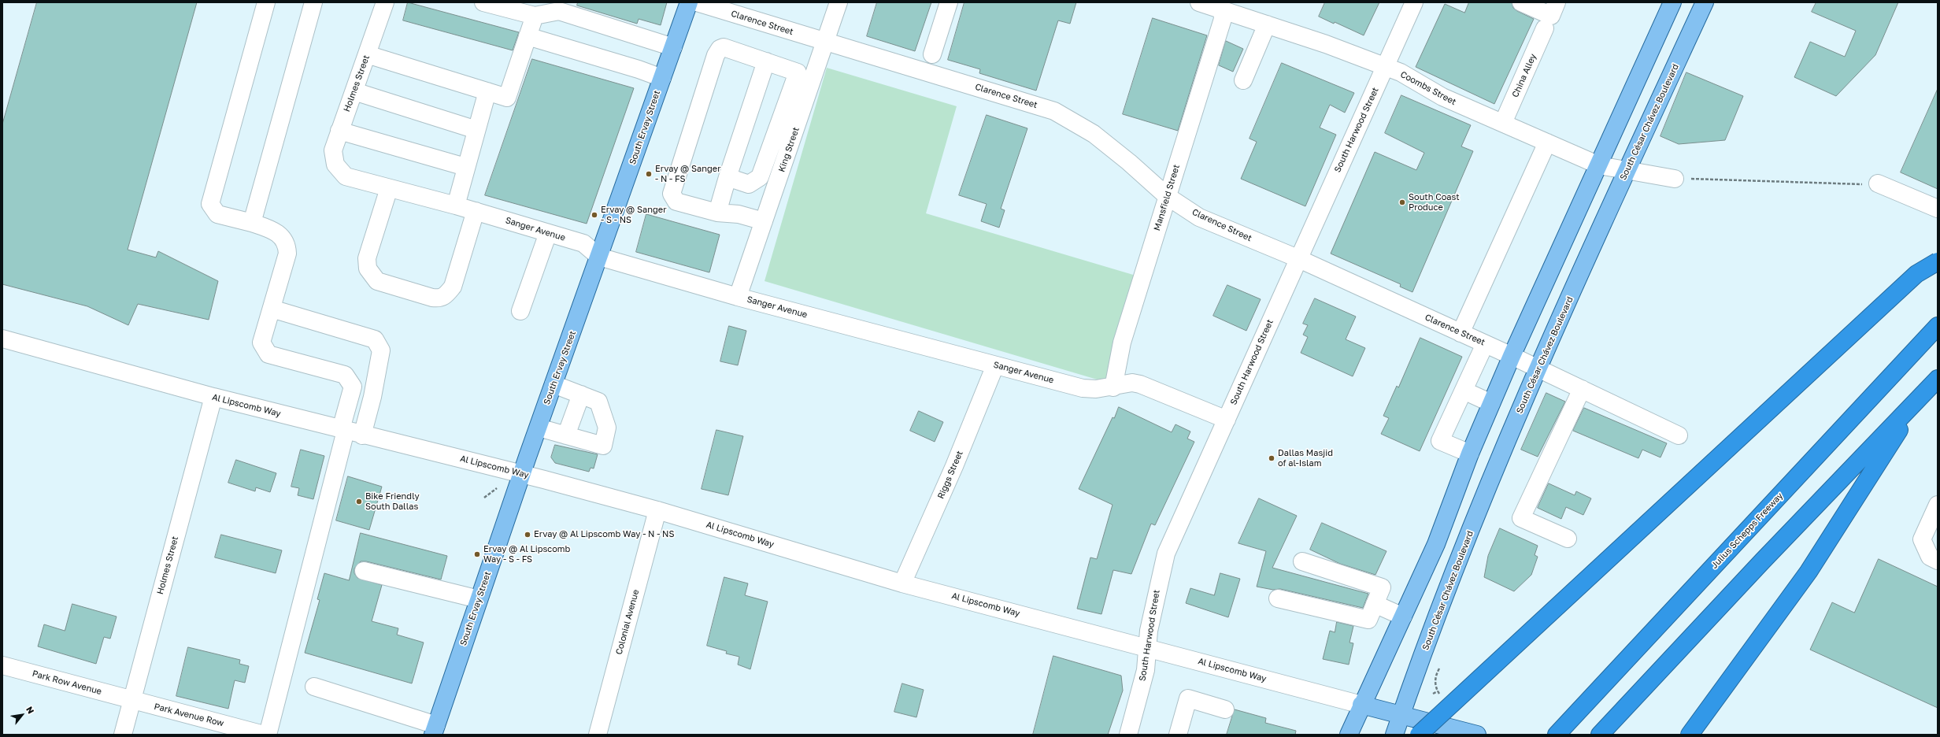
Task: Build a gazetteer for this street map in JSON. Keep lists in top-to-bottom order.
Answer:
{
  "streets": {
    "highway": ["Julius Schepps Freeway"],
    "main road": ["South César Chávez Boulevard", "South Ervay Street", "Al Lipscomb Way"],
    "street": [
      "Clarence Street",
      "China Alley",
      "Holmes Street",
      "Coombs Street",
      "South Harwood Street",
      "King Street",
      "Mansfield Street",
      "Sanger Avenue",
      "Riggs Street",
      "Colonial Avenue",
      "Park Row Avenue",
      "Park Avenue Row"
    ]
  },
  "crossings": [
    ["Clarence Street", "South César Chávez Boulevard"],
    ["Clarence Street", "South Harwood Street"],
    ["Clarence Street", "King Street"],
    ["Clarence Street", "Mansfield Street"],
    ["China Alley", "Coombs Street"],
    ["Holmes Street", "Sanger Avenue"],
    ["Holmes Street", "Al Lipscomb Way"],
    ["Holmes Street", "Park Row Avenue"],
    ["Holmes Street", "Park Avenue Row"],
    ["Coombs Street", "South César Chávez Boulevard"],
    ["Coombs Street", "South Harwood Street"],
    ["Coombs Street", "Mansfield Street"],
    ["South César Chávez Boulevard", "Al Lipscomb Way"],
    ["South Ervay Street", "Sanger Avenue"],
    ["South Ervay Street", "Al Lipscomb Way"],
    ["South Harwood Street", "Sanger Avenue"],
    ["South Harwood Street", "Al Lipscomb Way"],
    ["King Street", "Sanger Avenue"],
    ["Mansfield Street", "Sanger Avenue"],
    ["Sanger Avenue", "Riggs Street"],
    ["Al Lipscomb Way", "Riggs Street"],
    ["Al Lipscomb Way", "Colonial Avenue"],
    ["Park Row Avenue", "Park Avenue Row"]
  ],
  "places": [
    "Ervay @ Sanger - N - FS",
    "South Coast Produce",
    "Ervay @ Sanger - S - NS",
    "Dallas Masjid of al-Islam",
    "Bike Friendly South Dallas",
    "Ervay @ Al Lipscomb Way - N - NS",
    "Ervay @ Al Lipscomb Way - S - FS"
  ],
  "north": "top right"
}
